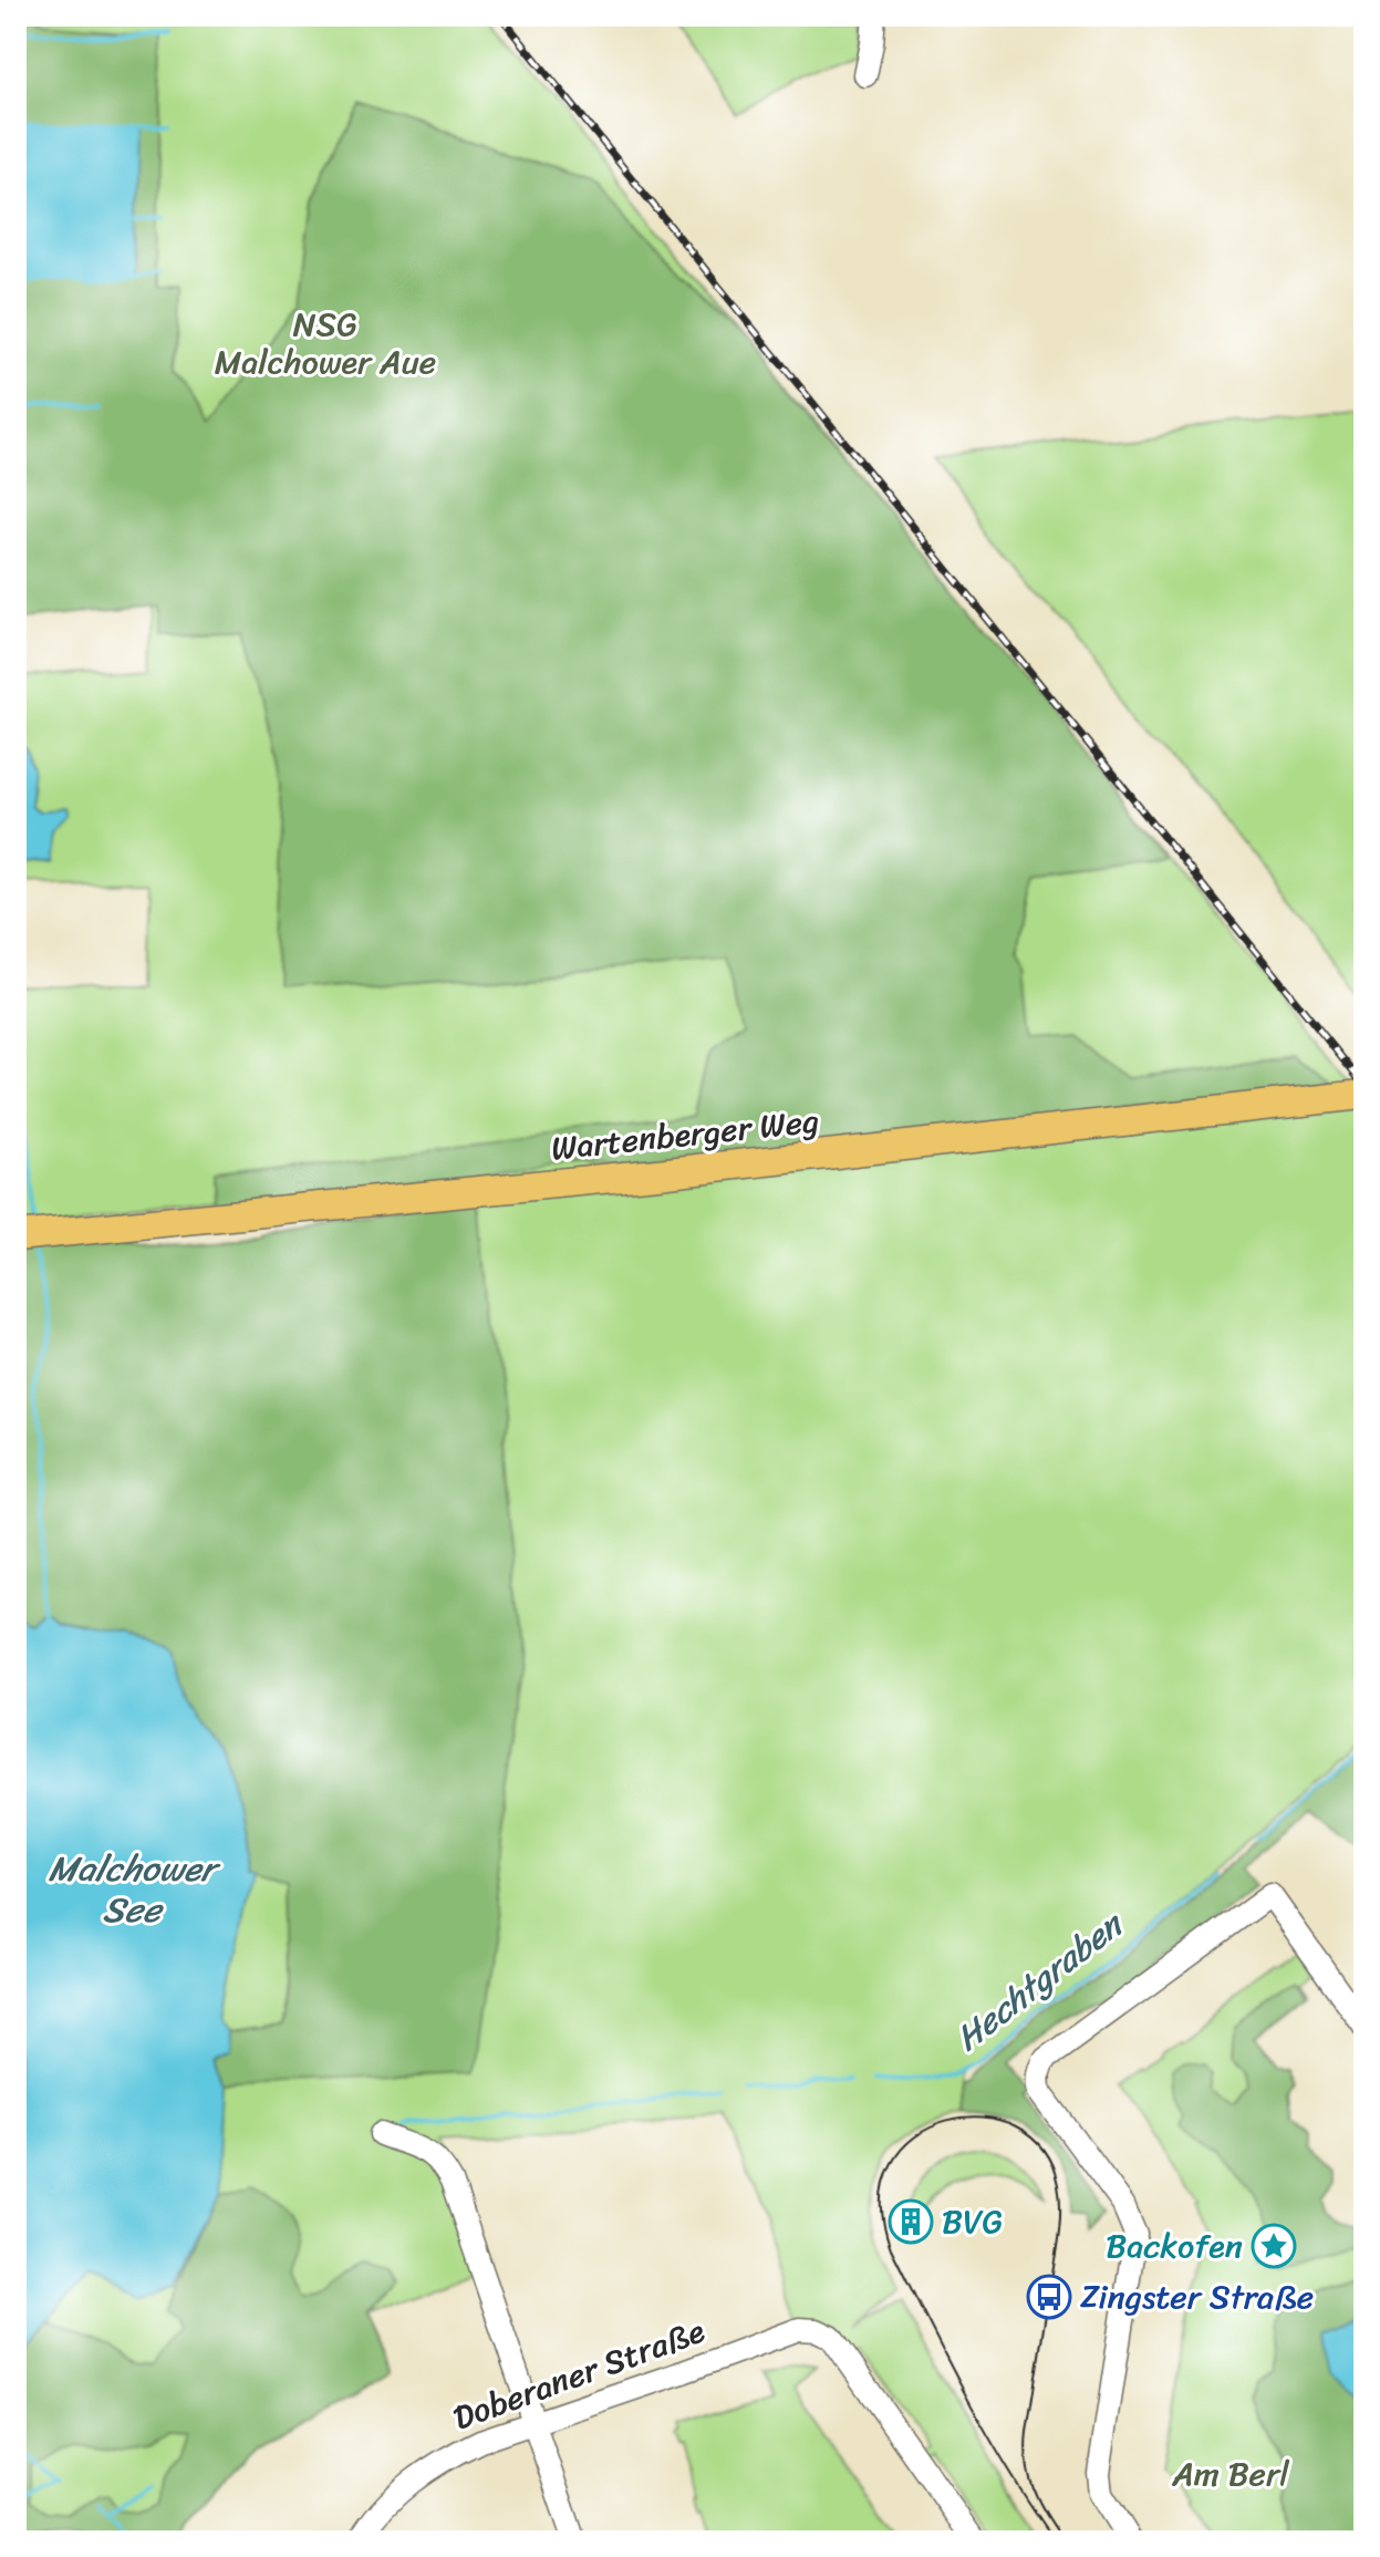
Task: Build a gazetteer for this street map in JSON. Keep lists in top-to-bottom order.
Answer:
{
  "streets": {
    "main road": ["Wartenberger Weg"],
    "street": ["Doberaner Straße"]
  },
  "water": ["Malchower See", "Hechtgraben"],
  "parks": ["NSG Malchower Aue", "Am Berl"],
  "places": {
    "building": ["BVG"],
    "place": ["Backofen"],
    "bus stop": ["Zingster Straße"]
  }
}
